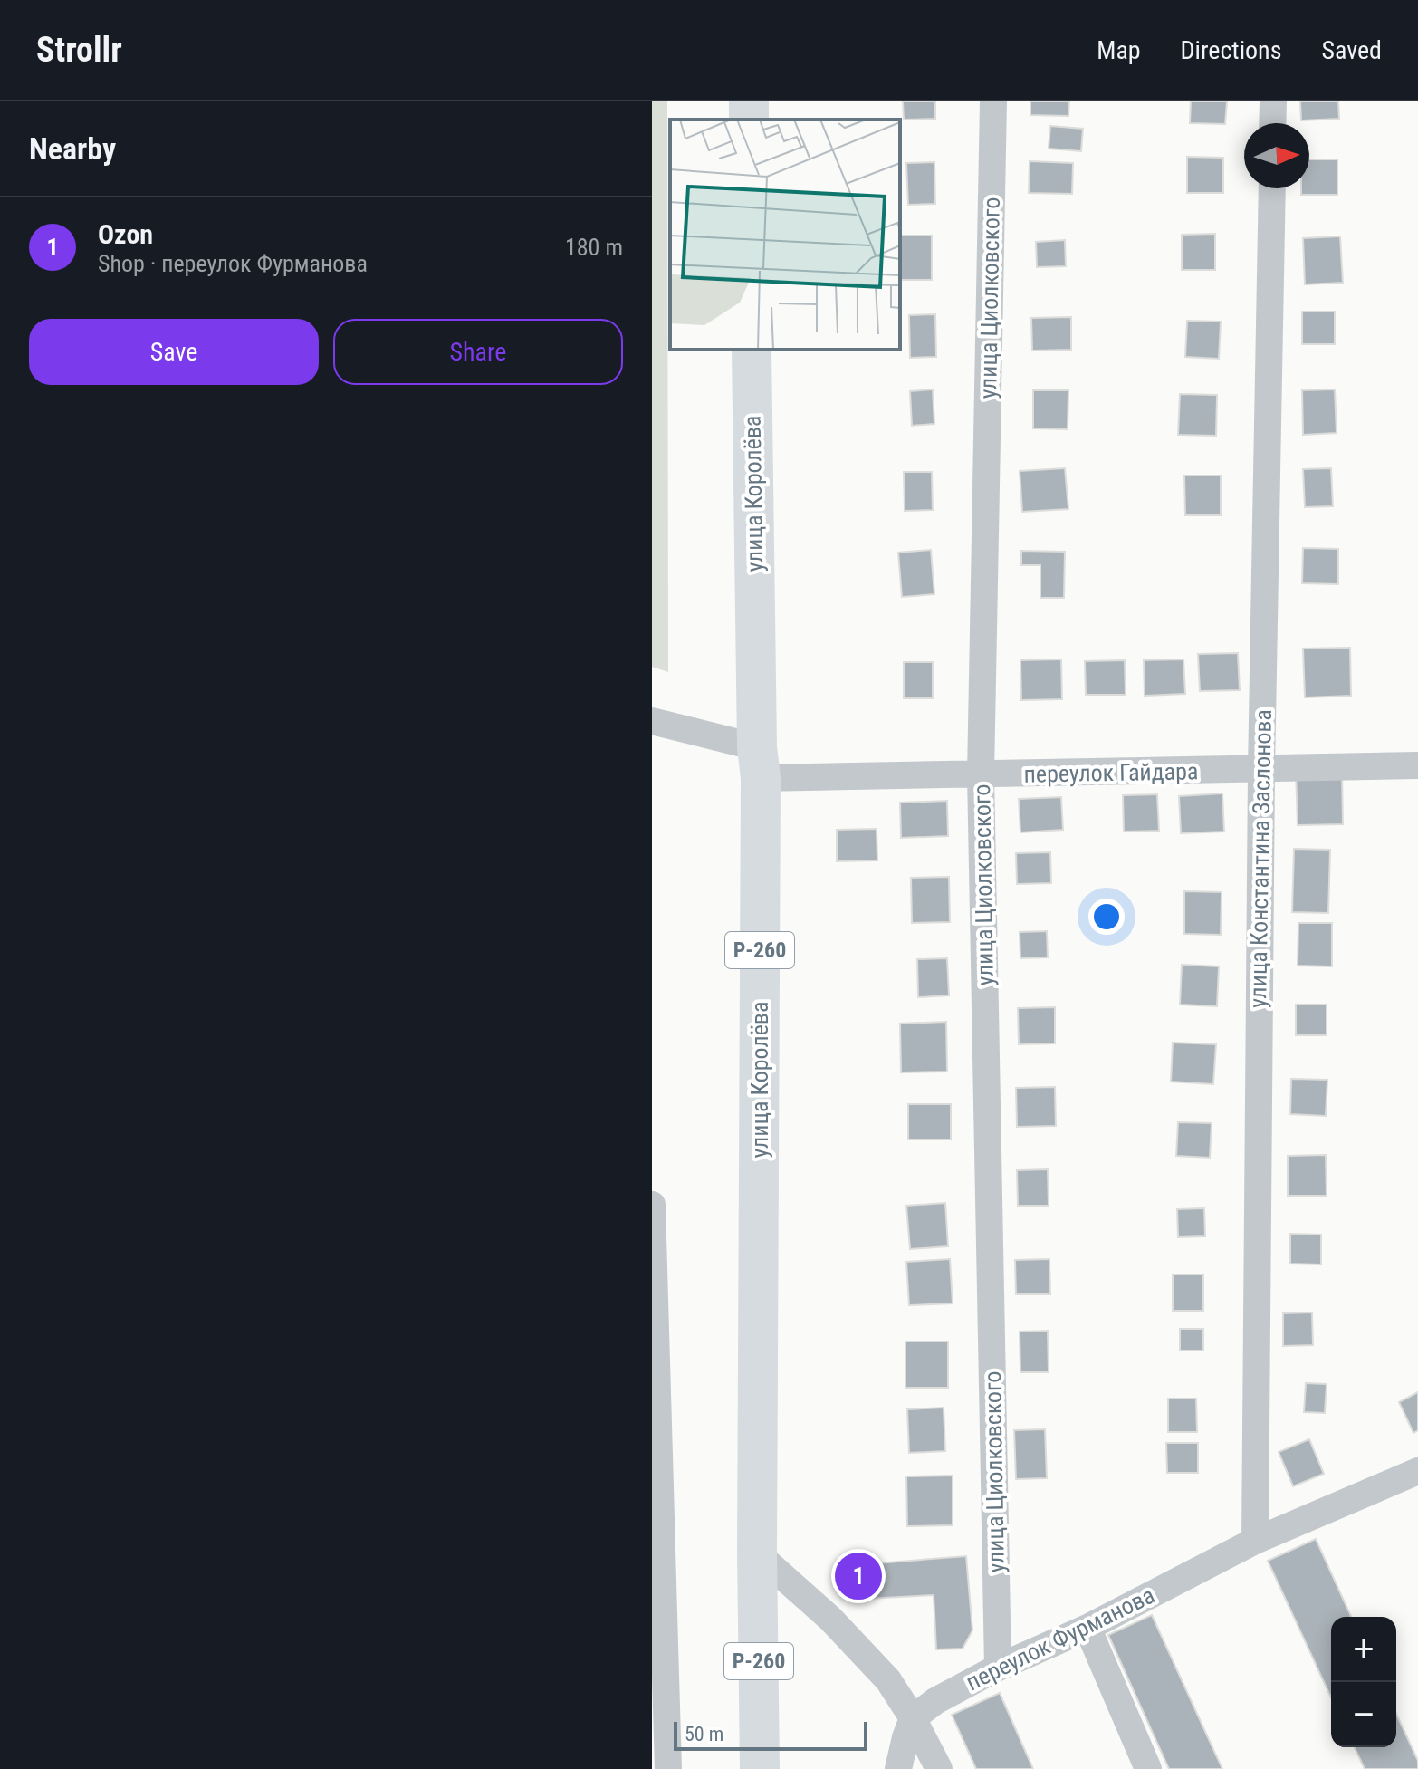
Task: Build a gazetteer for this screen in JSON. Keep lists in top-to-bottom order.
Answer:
{
  "streets": {
    "highway": ["улица Королёва", "Р-260"],
    "street": [
      "улица Циолковского",
      "переулок Гайдара",
      "улица Константина Заслонова",
      "переулок Фурманова"
    ]
  },
  "crossings": [
    ["улица Циолковского", "переулок Гайдара"],
    ["улица Циолковского", "переулок Фурманова"],
    ["улица Королёва", "переулок Гайдара"],
    ["переулок Гайдара", "улица Константина Заслонова"],
    ["улица Константина Заслонова", "переулок Фурманова"]
  ],
  "scale_bar": "50 m",
  "north": "right",
  "page": {
    "header": "Strollr",
    "nav": ["Map", "Directions", "Saved"],
    "heading": "Nearby",
    "list": [
      {
        "mark": "1",
        "name": "Ozon",
        "note": "Shop · переулок Фурманова",
        "value": "180 m"
      }
    ],
    "buttons": ["Save", "Share"],
    "pins": "1",
    "map_buttons": ["+", "−"],
    "scale": "50 m"
  }
}
